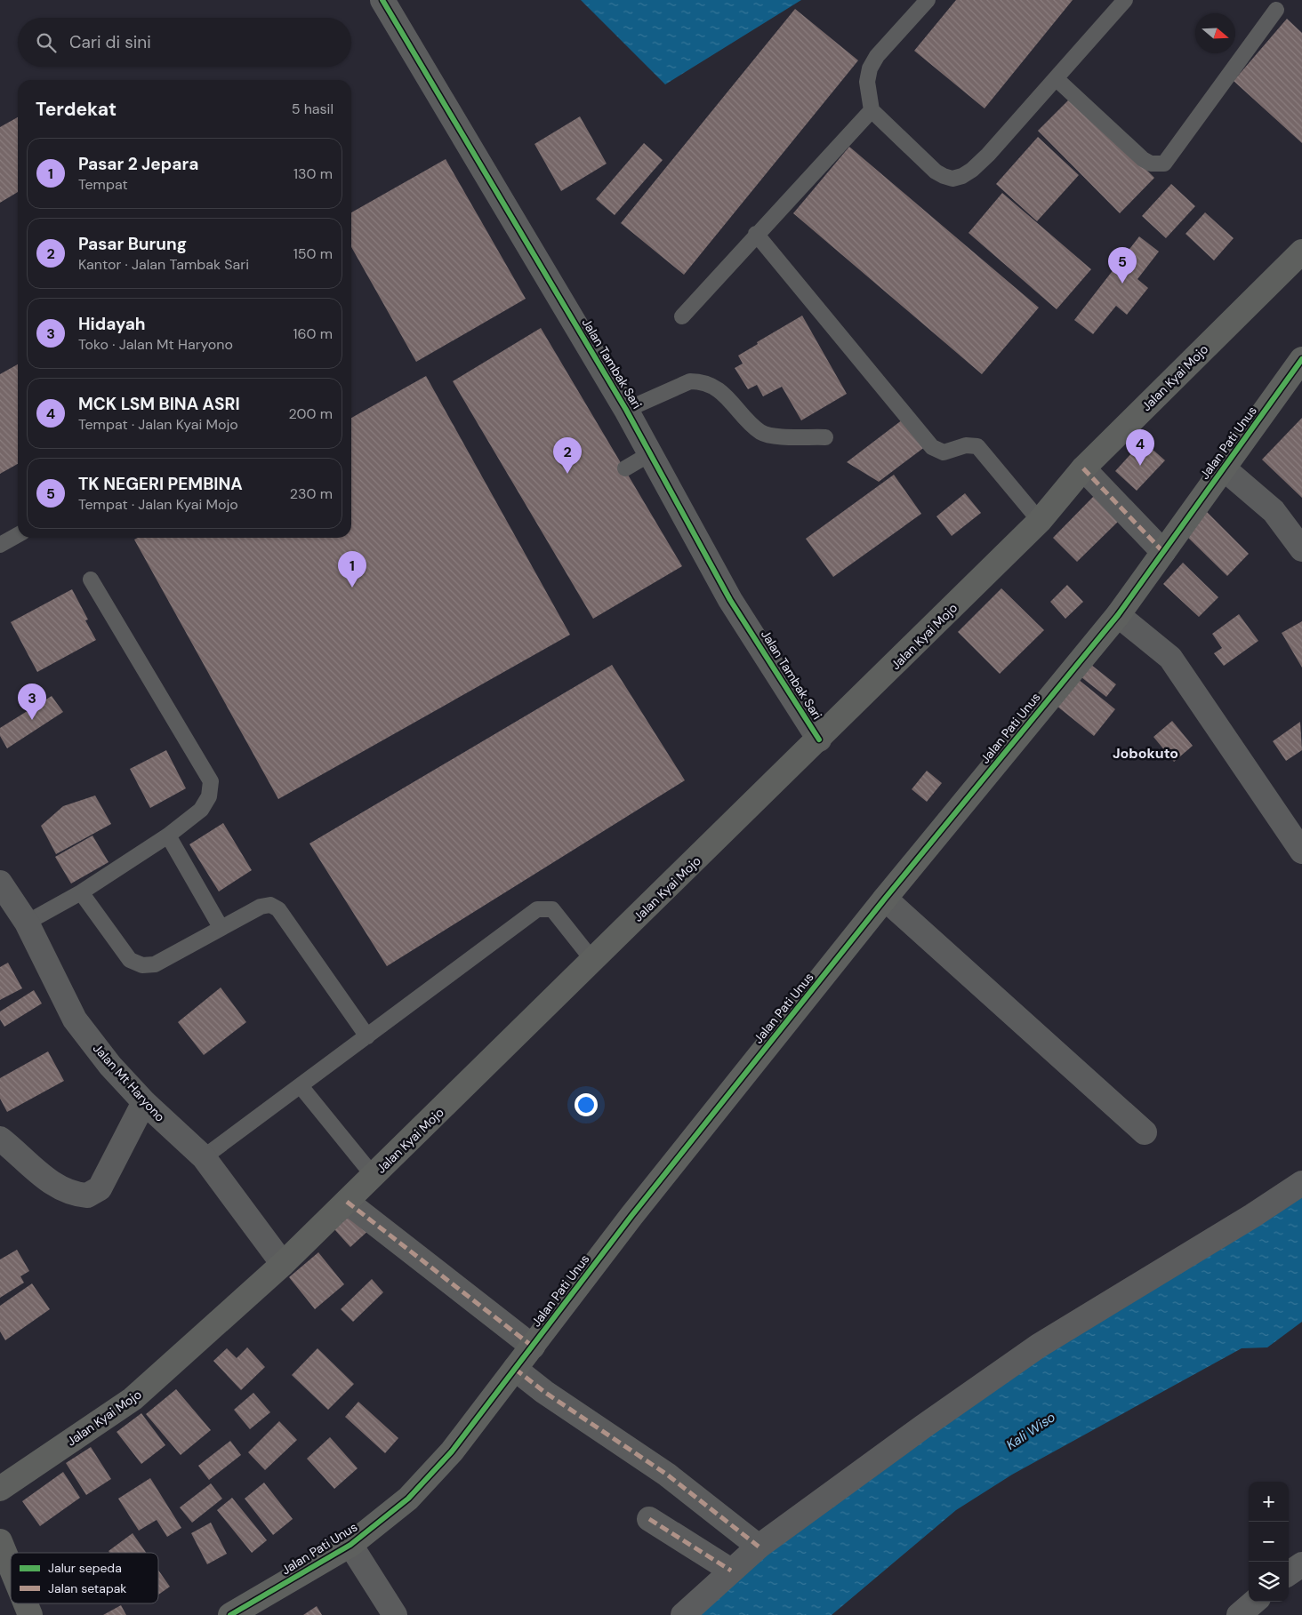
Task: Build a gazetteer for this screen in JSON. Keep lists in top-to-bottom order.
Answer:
{
  "streets": {
    "main road": ["Jalan Kyai Mojo", "Jalan Pati Unus"],
    "street": ["Jalan Tambak Sari", "Jalan Mt Haryono"]
  },
  "crossings": [
    ["Jalan Tambak Sari", "Jalan Kyai Mojo"],
    ["Jalan Kyai Mojo", "Jalan Mt Haryono"]
  ],
  "districts": ["Jobokuto"],
  "water": ["Kali Wiso"],
  "legend": ["Jalur sepeda", "Jalan setapak"],
  "north": "right",
  "page": {
    "search": "Cari di sini",
    "heading": ["Terdekat", "5 hasil"],
    "list": [
      {
        "mark": "1",
        "name": "Pasar 2 Jepara",
        "note": "Tempat",
        "value": "130 m"
      },
      {
        "mark": "2",
        "name": "Pasar Burung",
        "note": "Kantor · Jalan Tambak Sari",
        "value": "150 m"
      },
      {
        "mark": "3",
        "name": "Hidayah",
        "note": "Toko · Jalan Mt Haryono",
        "value": "160 m"
      },
      {
        "mark": "4",
        "name": "MCK LSM BINA ASRI",
        "note": "Tempat · Jalan Kyai Mojo",
        "value": "200 m"
      },
      {
        "mark": "5",
        "name": "TK NEGERI PEMBINA",
        "note": "Tempat · Jalan Kyai Mojo",
        "value": "230 m"
      }
    ],
    "pins": [
      "5",
      "4",
      "2",
      "1",
      "3"
    ],
    "map_buttons": ["+", "−"]
  }
}
